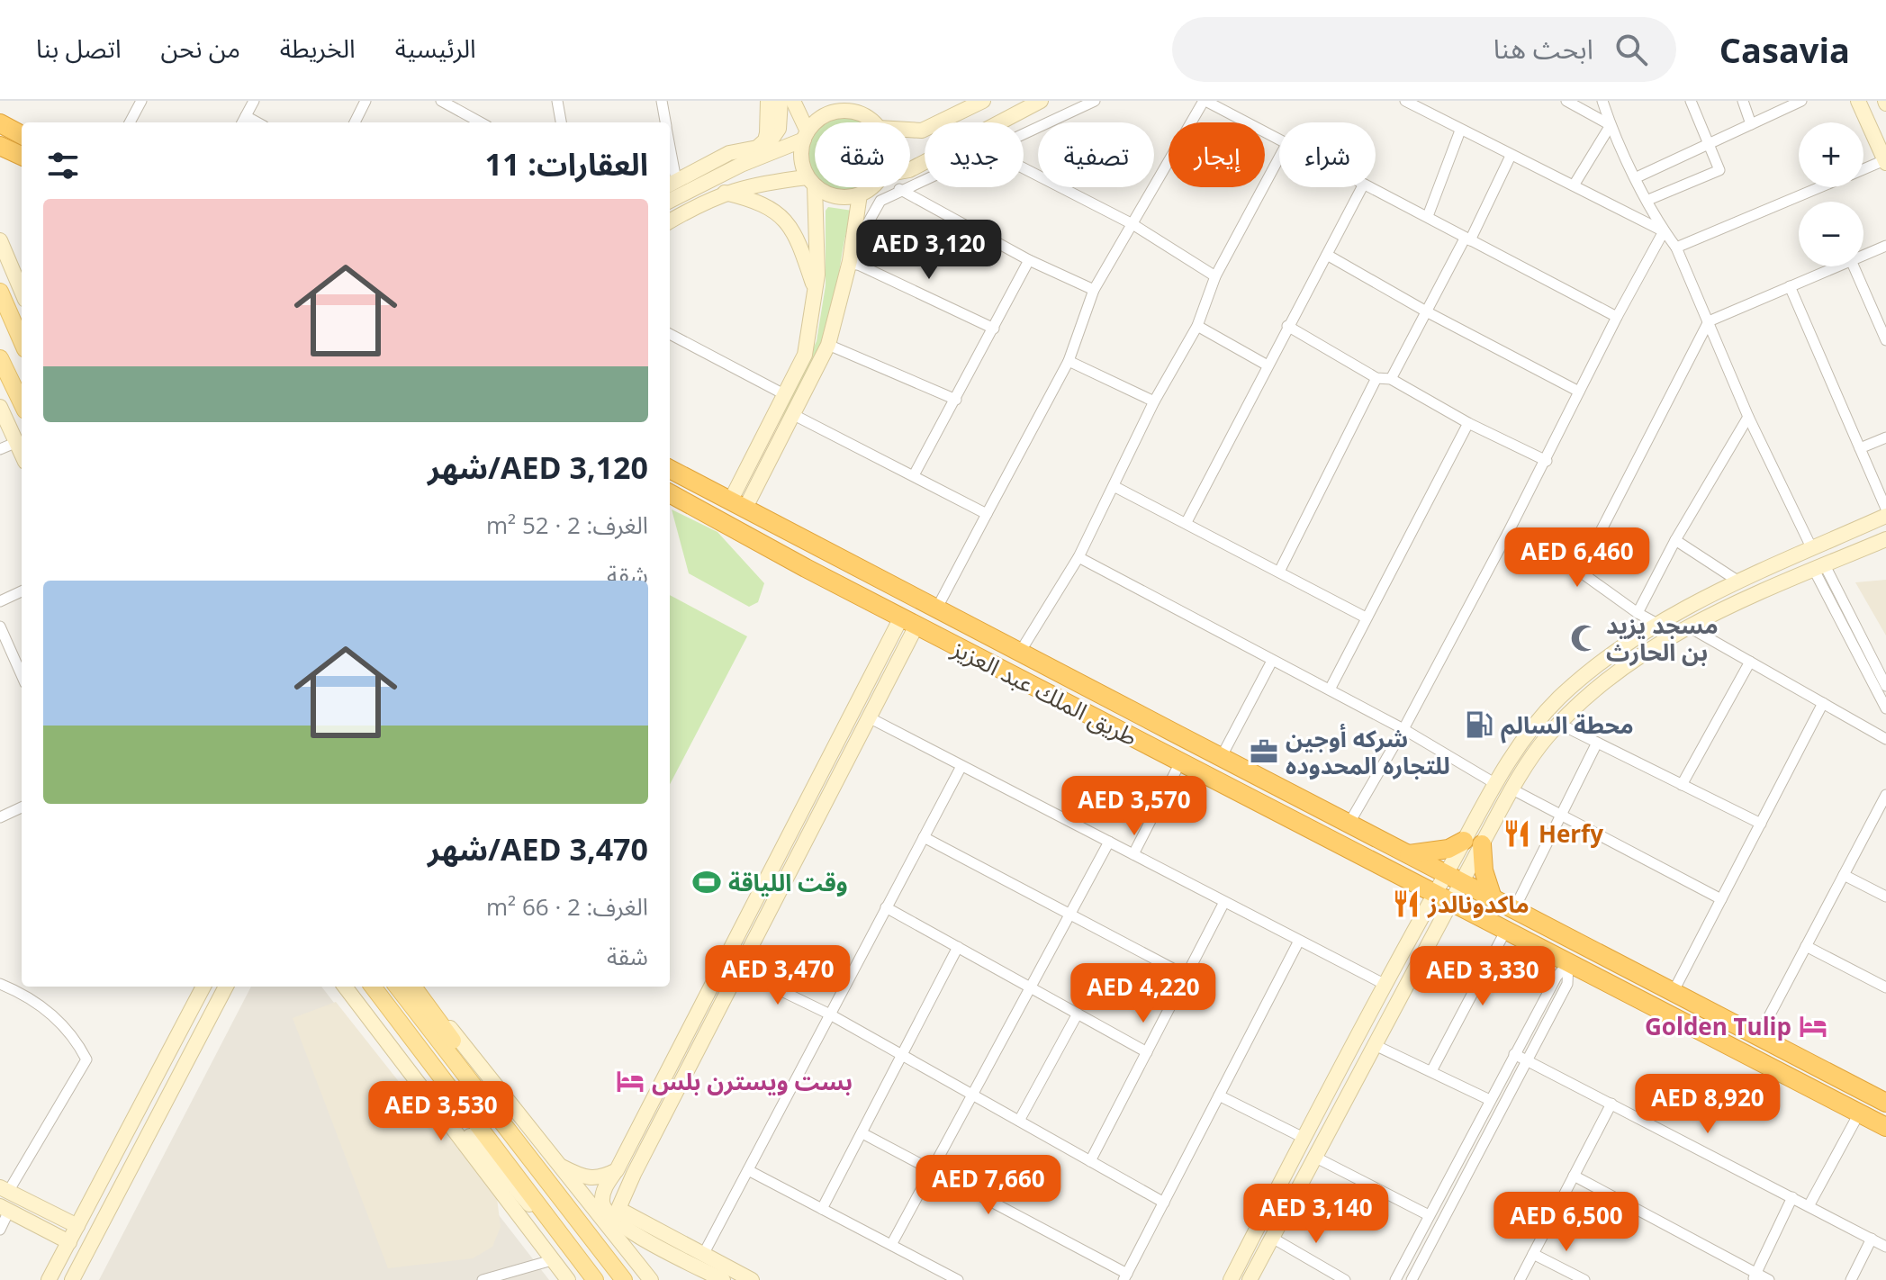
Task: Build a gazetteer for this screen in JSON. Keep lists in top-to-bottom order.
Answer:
{
  "streets": {
    "highway": ["طريق الملك عبد العزيز"]
  },
  "places": {
    "mosque": ["مسجد يزيد بن الحارث"],
    "fuel station": ["محطة السالم"],
    "office": ["شركه أوجين للتجاره المحدوده"],
    "restaurant": ["Herfy", "ماكدونالدز"],
    "sports": ["وقت اللياقة"],
    "hotel": ["Golden Tulip", "بست ويسترن بلس"]
  },
  "page": {
    "header": "Casavia",
    "search": "ابحث هنا",
    "nav": [
      "الرئيسية",
      "الخريطة",
      "من نحن",
      "اتصل بنا"
    ],
    "map_buttons": ["+", "−"],
    "chip": [
      "شراء",
      "إيجار",
      "تصفية",
      "جديد",
      "شقة"
    ],
    "heading": "العقارات: 11",
    "list": [
      {
        "name": "AED 3,120/شهر",
        "note": "الغرف: 2 · 52 m² · شقة"
      },
      {
        "name": "AED 3,470/شهر",
        "note": "الغرف: 2 · 66 m² · شقة"
      }
    ],
    "price": [
      "AED 3,120",
      "AED 6,460",
      "AED 3,570",
      "AED 3,470",
      "AED 3,330",
      "AED 4,220",
      "AED 8,920",
      "AED 3,530",
      "AED 7,660",
      "AED 3,140",
      "AED 6,500"
    ]
  }
}
